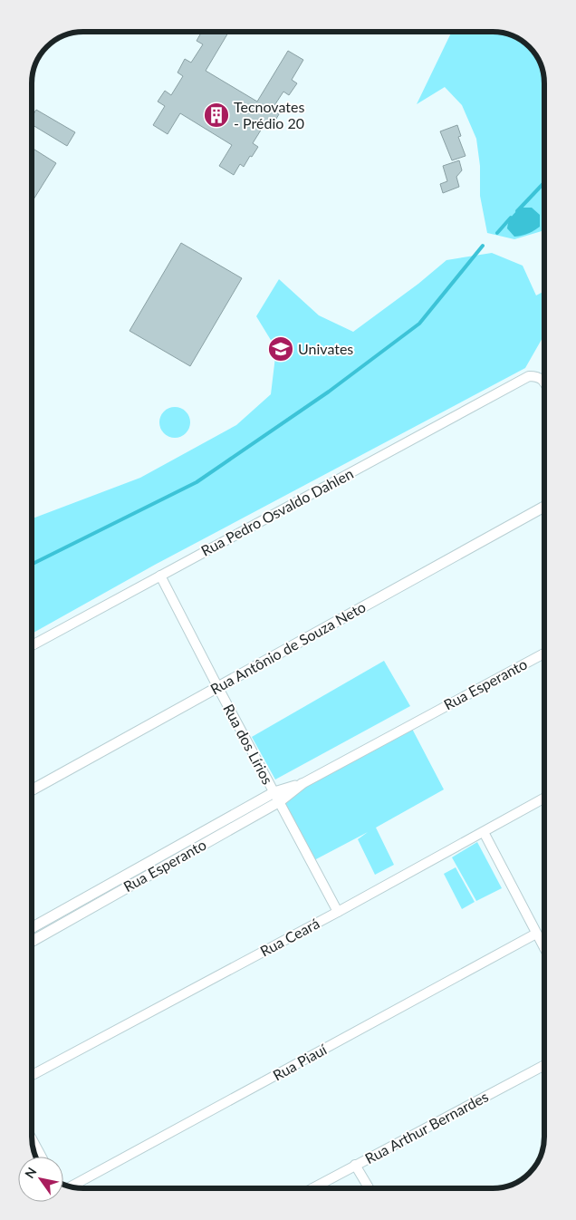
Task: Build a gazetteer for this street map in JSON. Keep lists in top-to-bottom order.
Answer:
{
  "streets": {
    "street": [
      "Rua Pedro Osvaldo Dahlen",
      "Rua Antônio de Souza Neto",
      "Rua Esperanto",
      "Rua dos Lírios",
      "Rua Ceará",
      "Rua Piauí",
      "Rua Arthur Bernardes"
    ]
  },
  "crossings": [
    ["Rua Pedro Osvaldo Dahlen", "Rua dos Lírios"],
    ["Rua Antônio de Souza Neto", "Rua dos Lírios"],
    ["Rua Esperanto", "Rua dos Lírios"],
    ["Rua dos Lírios", "Rua Ceará"]
  ],
  "places": {
    "building": ["Tecnovates - Prédio 20"],
    "school or university": ["Univates"]
  },
  "north": "top left"
}
